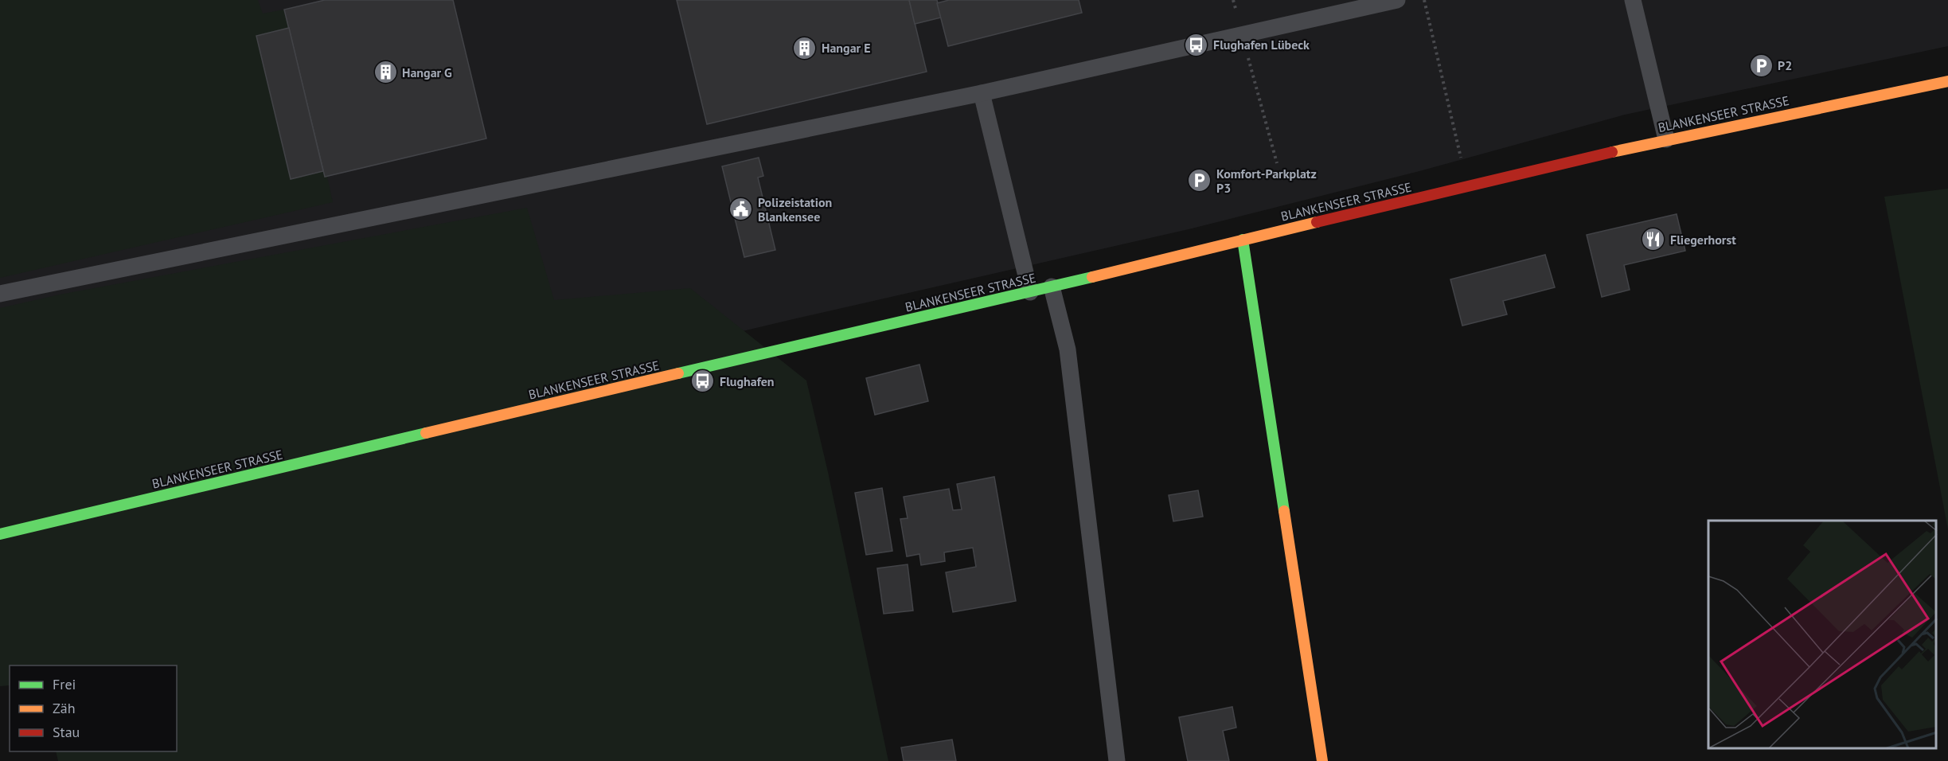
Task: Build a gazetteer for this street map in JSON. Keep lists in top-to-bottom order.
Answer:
{
  "streets": {
    "main road": ["BLANKENSEER STRASSE"]
  },
  "places": {
    "bus stop": ["Flughafen Lübeck", "Flughafen"],
    "building": ["Hangar E", "Hangar G"],
    "parking": ["P2", "Komfort-Parkplatz P3"],
    "public building": ["Polizeistation Blankensee"],
    "restaurant": ["Fliegerhorst"]
  },
  "legend": ["Frei", "Zäh", "Stau"]
}
